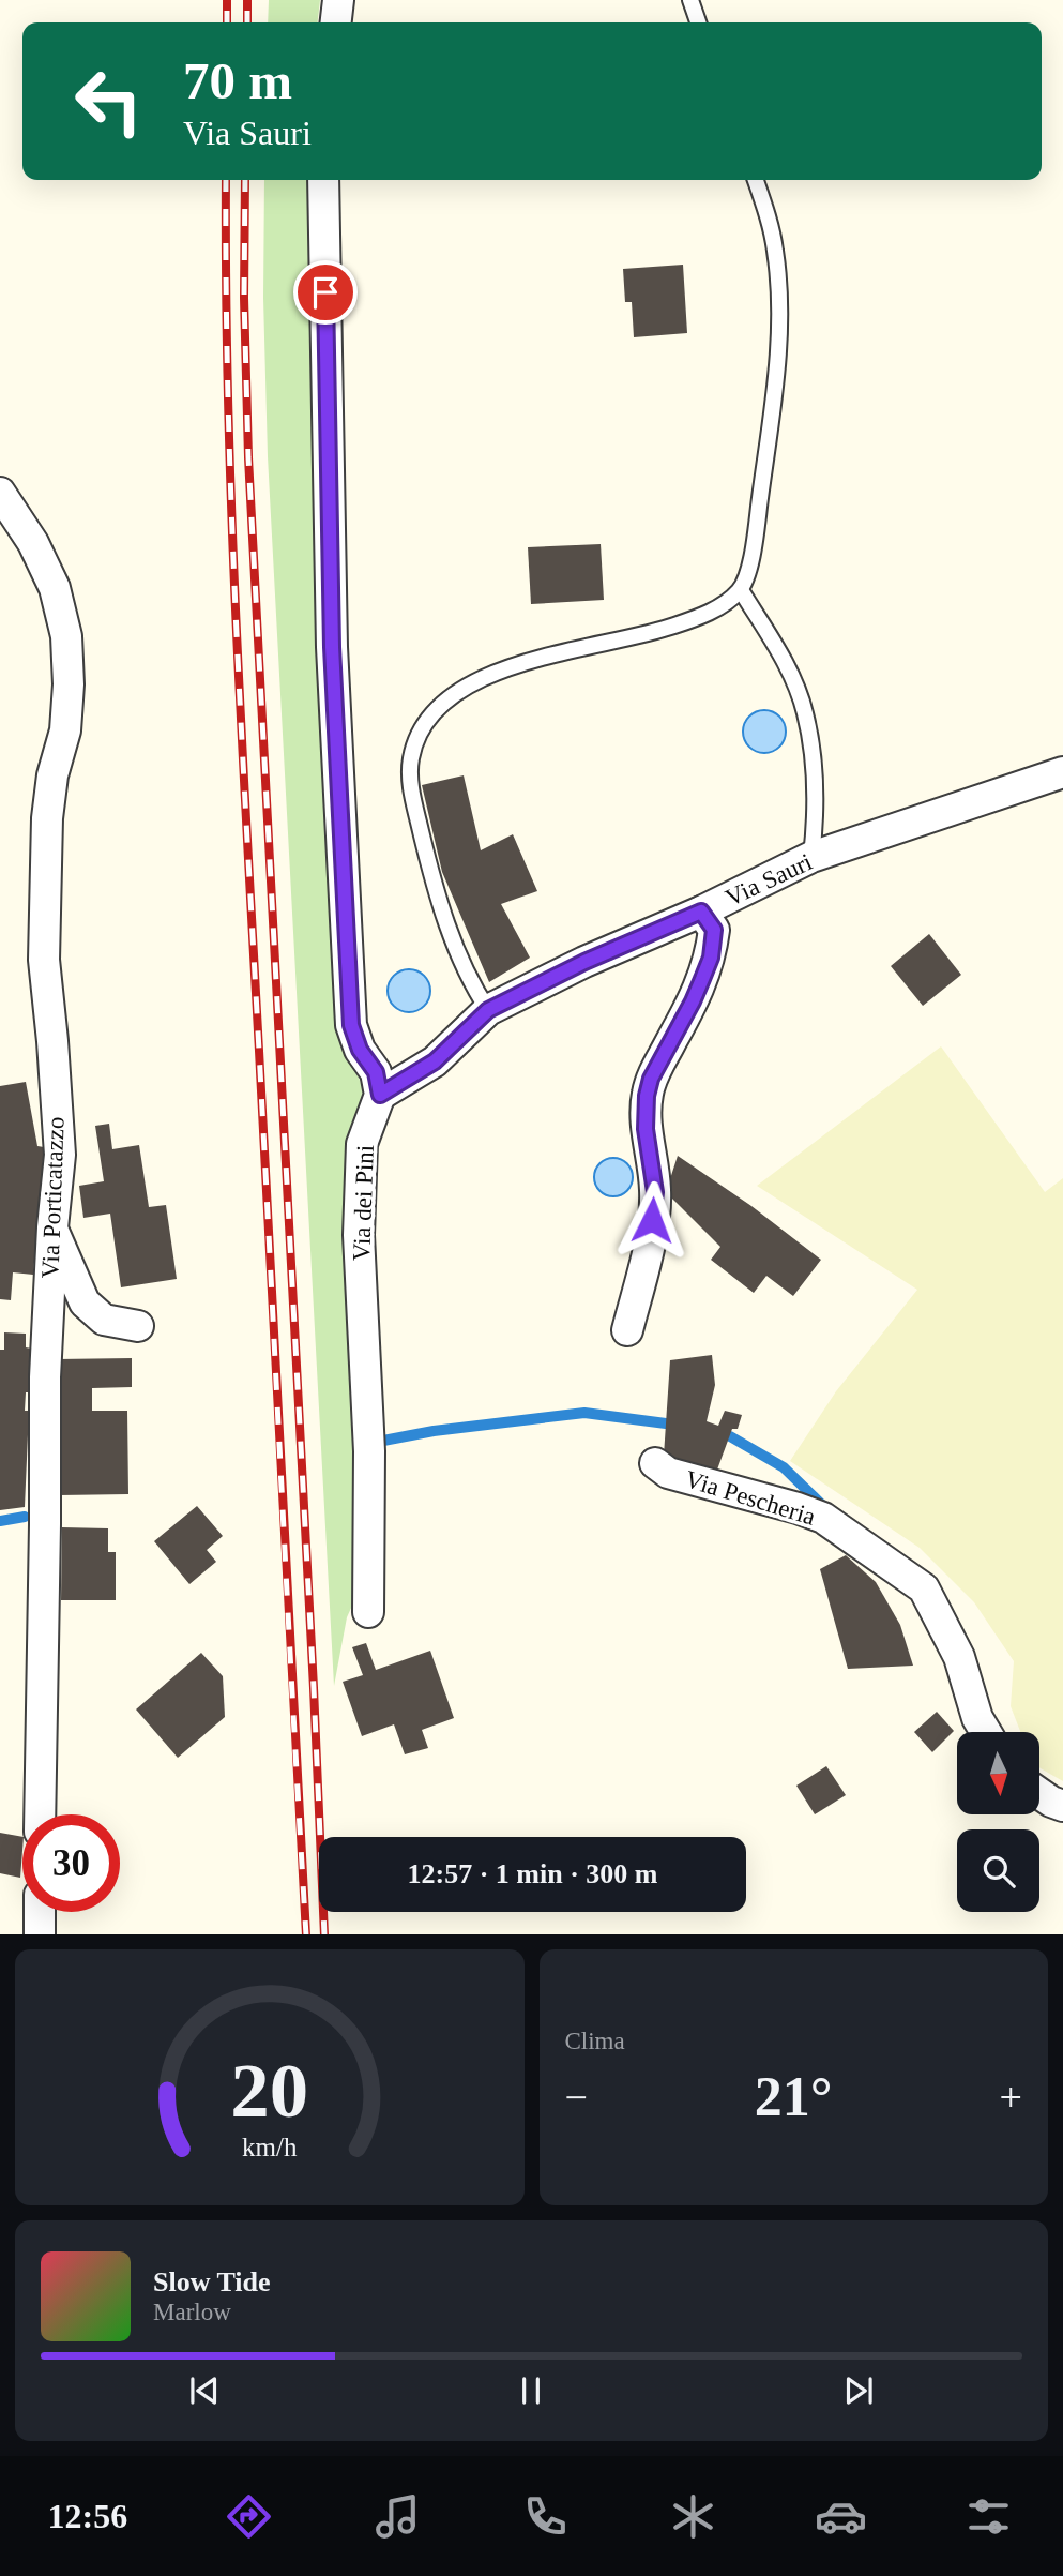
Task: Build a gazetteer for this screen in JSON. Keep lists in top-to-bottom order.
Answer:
{
  "streets": {
    "street": [
      "Via Sauri",
      "Via Porticatazzo",
      "Via dei Pini",
      "Via Pescheria"
    ]
  },
  "crossings": [
    ["Via Sauri", "Via dei Pini"]
  ],
  "north": "bottom",
  "page": {
    "turn": ["70 m", "Via Sauri"],
    "limit": "30",
    "trip": "12:57 · 1 min · 300 m",
    "tile": "Clima",
    "heat": ["−", "21°", "+"],
    "song": ["Slow Tide", "Marlow"],
    "tabs": "12:56",
    "gauge": ["20", "km/h"]
  }
}
